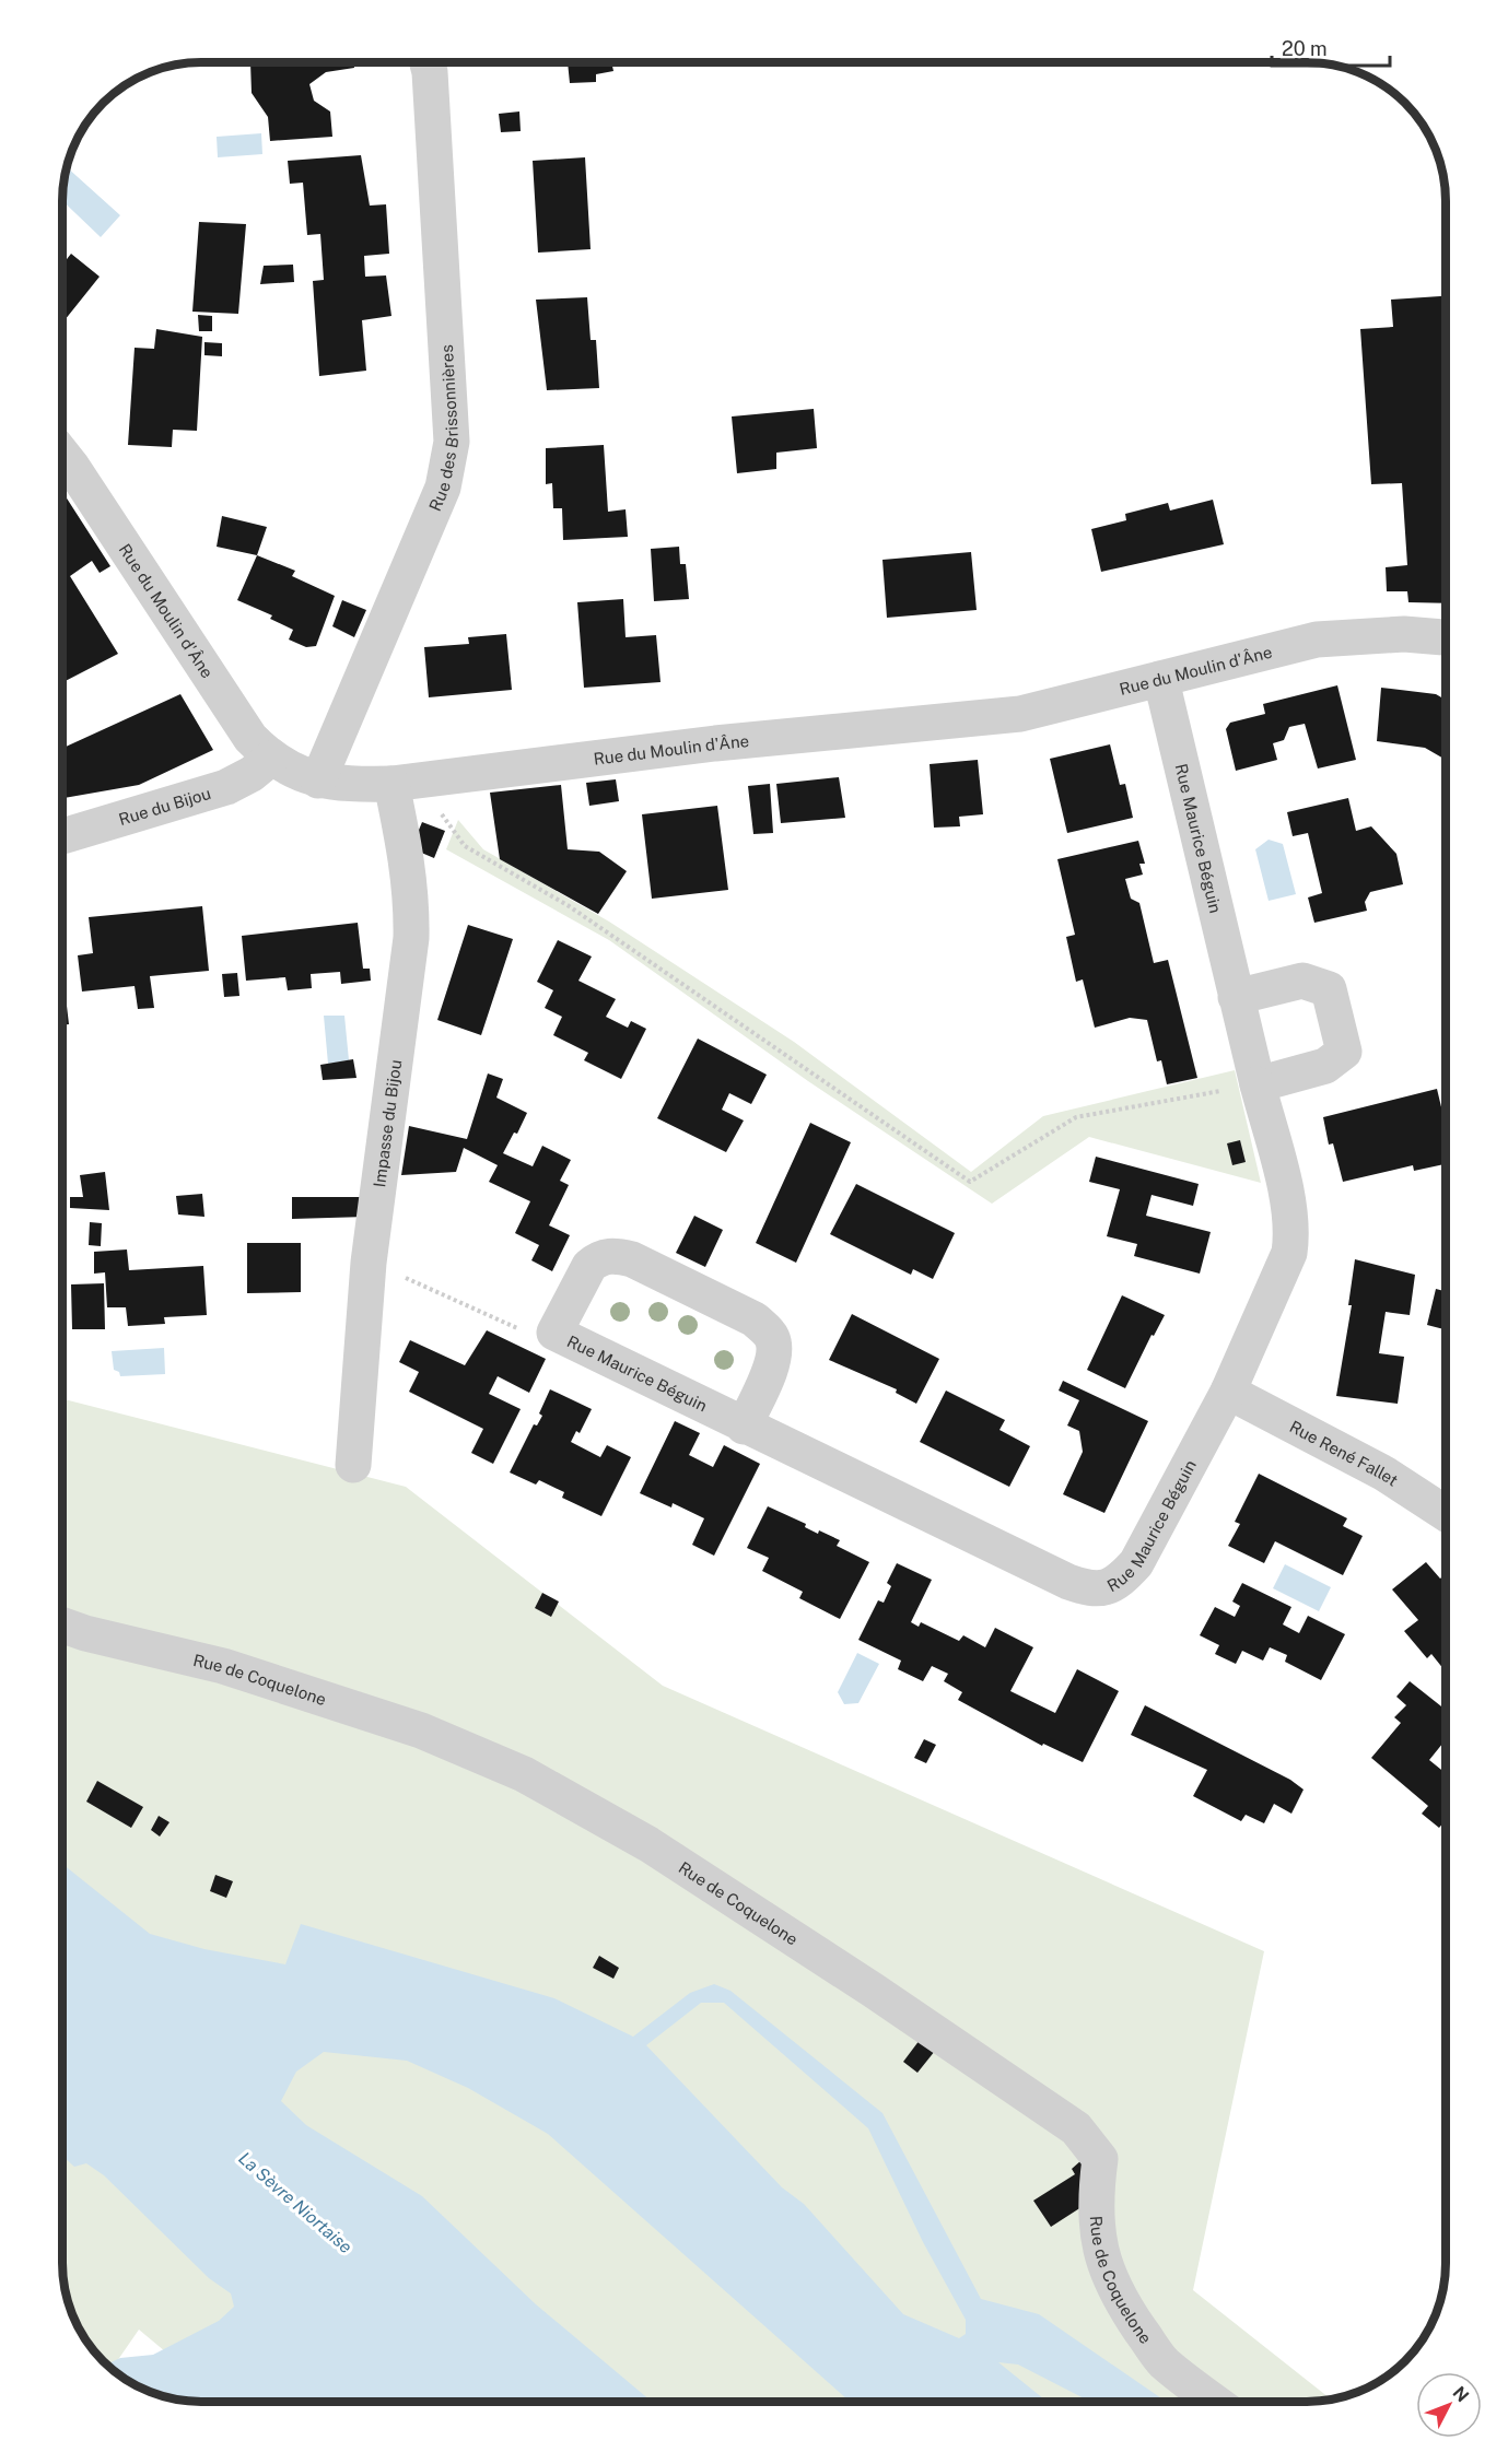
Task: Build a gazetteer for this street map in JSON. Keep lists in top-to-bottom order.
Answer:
{
  "streets": {
    "street": [
      "Rue des Brissonnières",
      "Rue du Moulin d'Âne",
      "Rue du Bijou",
      "Rue Maurice Béguin",
      "Impasse du Bijou",
      "Rue René Fallet",
      "Rue de Coquelone"
    ]
  },
  "crossings": [
    ["Rue des Brissonnières", "Rue du Moulin d'Âne"],
    ["Rue du Moulin d'Âne", "Rue du Bijou"],
    ["Rue du Moulin d'Âne", "Rue Maurice Béguin"],
    ["Rue du Moulin d'Âne", "Impasse du Bijou"],
    ["Rue Maurice Béguin", "Rue René Fallet"]
  ],
  "water": ["La Sèvre Niortaise"],
  "scale_bar": "20 m",
  "north": "top right"
}
